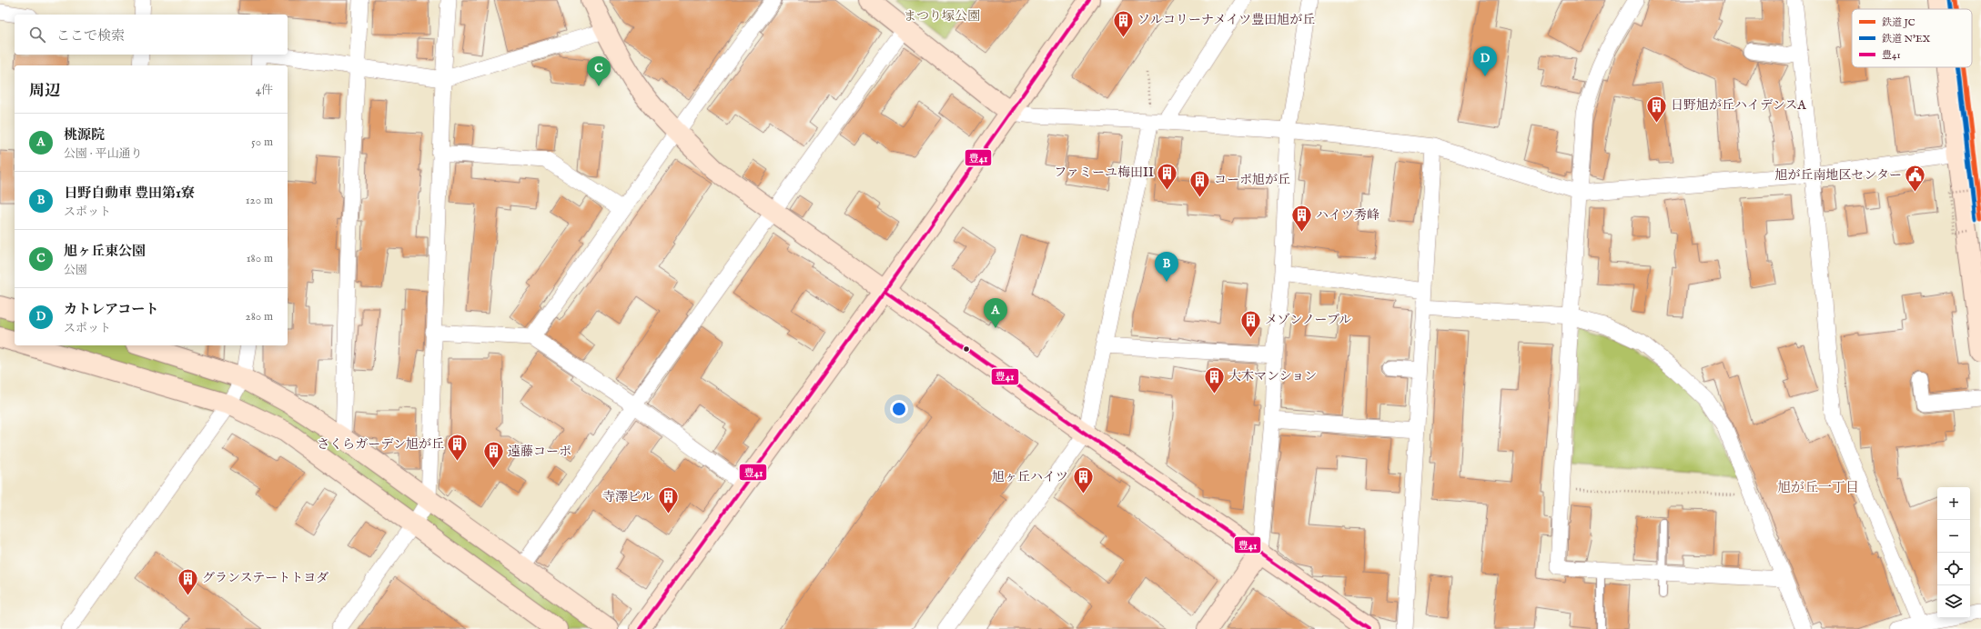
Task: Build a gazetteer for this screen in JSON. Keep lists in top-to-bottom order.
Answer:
{
  "districts": ["旭が丘一丁目"],
  "parks": ["まつり塚公園"],
  "places": {
    "building": [
      "ソルコリーナメイツ豊田旭が丘",
      "日野旭が丘ハイデンスA",
      "ファミーユ梅田II",
      "コーポ旭が丘",
      "ハイツ秀峰",
      "メゾンノーブル",
      "大木マンション",
      "さくらガーデン旭が丘",
      "遠藤コーポ",
      "旭ヶ丘ハイツ",
      "寺澤ビル",
      "グランステートトヨダ"
    ],
    "public building": ["旭が丘南地区センター"]
  },
  "lines": ["rail line JC", "transit line 豊41", "rail line N'EX"],
  "legend": ["鉄道 JC", "鉄道 N'EX", "豊41"],
  "page": {
    "search": "ここで検索",
    "pins": [
      "D",
      "C",
      "B",
      "A"
    ],
    "heading": ["周辺", "4件"],
    "list": [
      {
        "mark": "A",
        "name": "桃源院",
        "note": "公園 · 平山通り",
        "value": "50 m"
      },
      {
        "mark": "B",
        "name": "日野自動車 豊田第1寮",
        "note": "スポット",
        "value": "120 m"
      },
      {
        "mark": "C",
        "name": "旭ヶ丘東公園",
        "note": "公園",
        "value": "180 m"
      },
      {
        "mark": "D",
        "name": "カトレアコート",
        "note": "スポット",
        "value": "280 m"
      }
    ],
    "map_buttons": ["+", "−"]
  }
}
